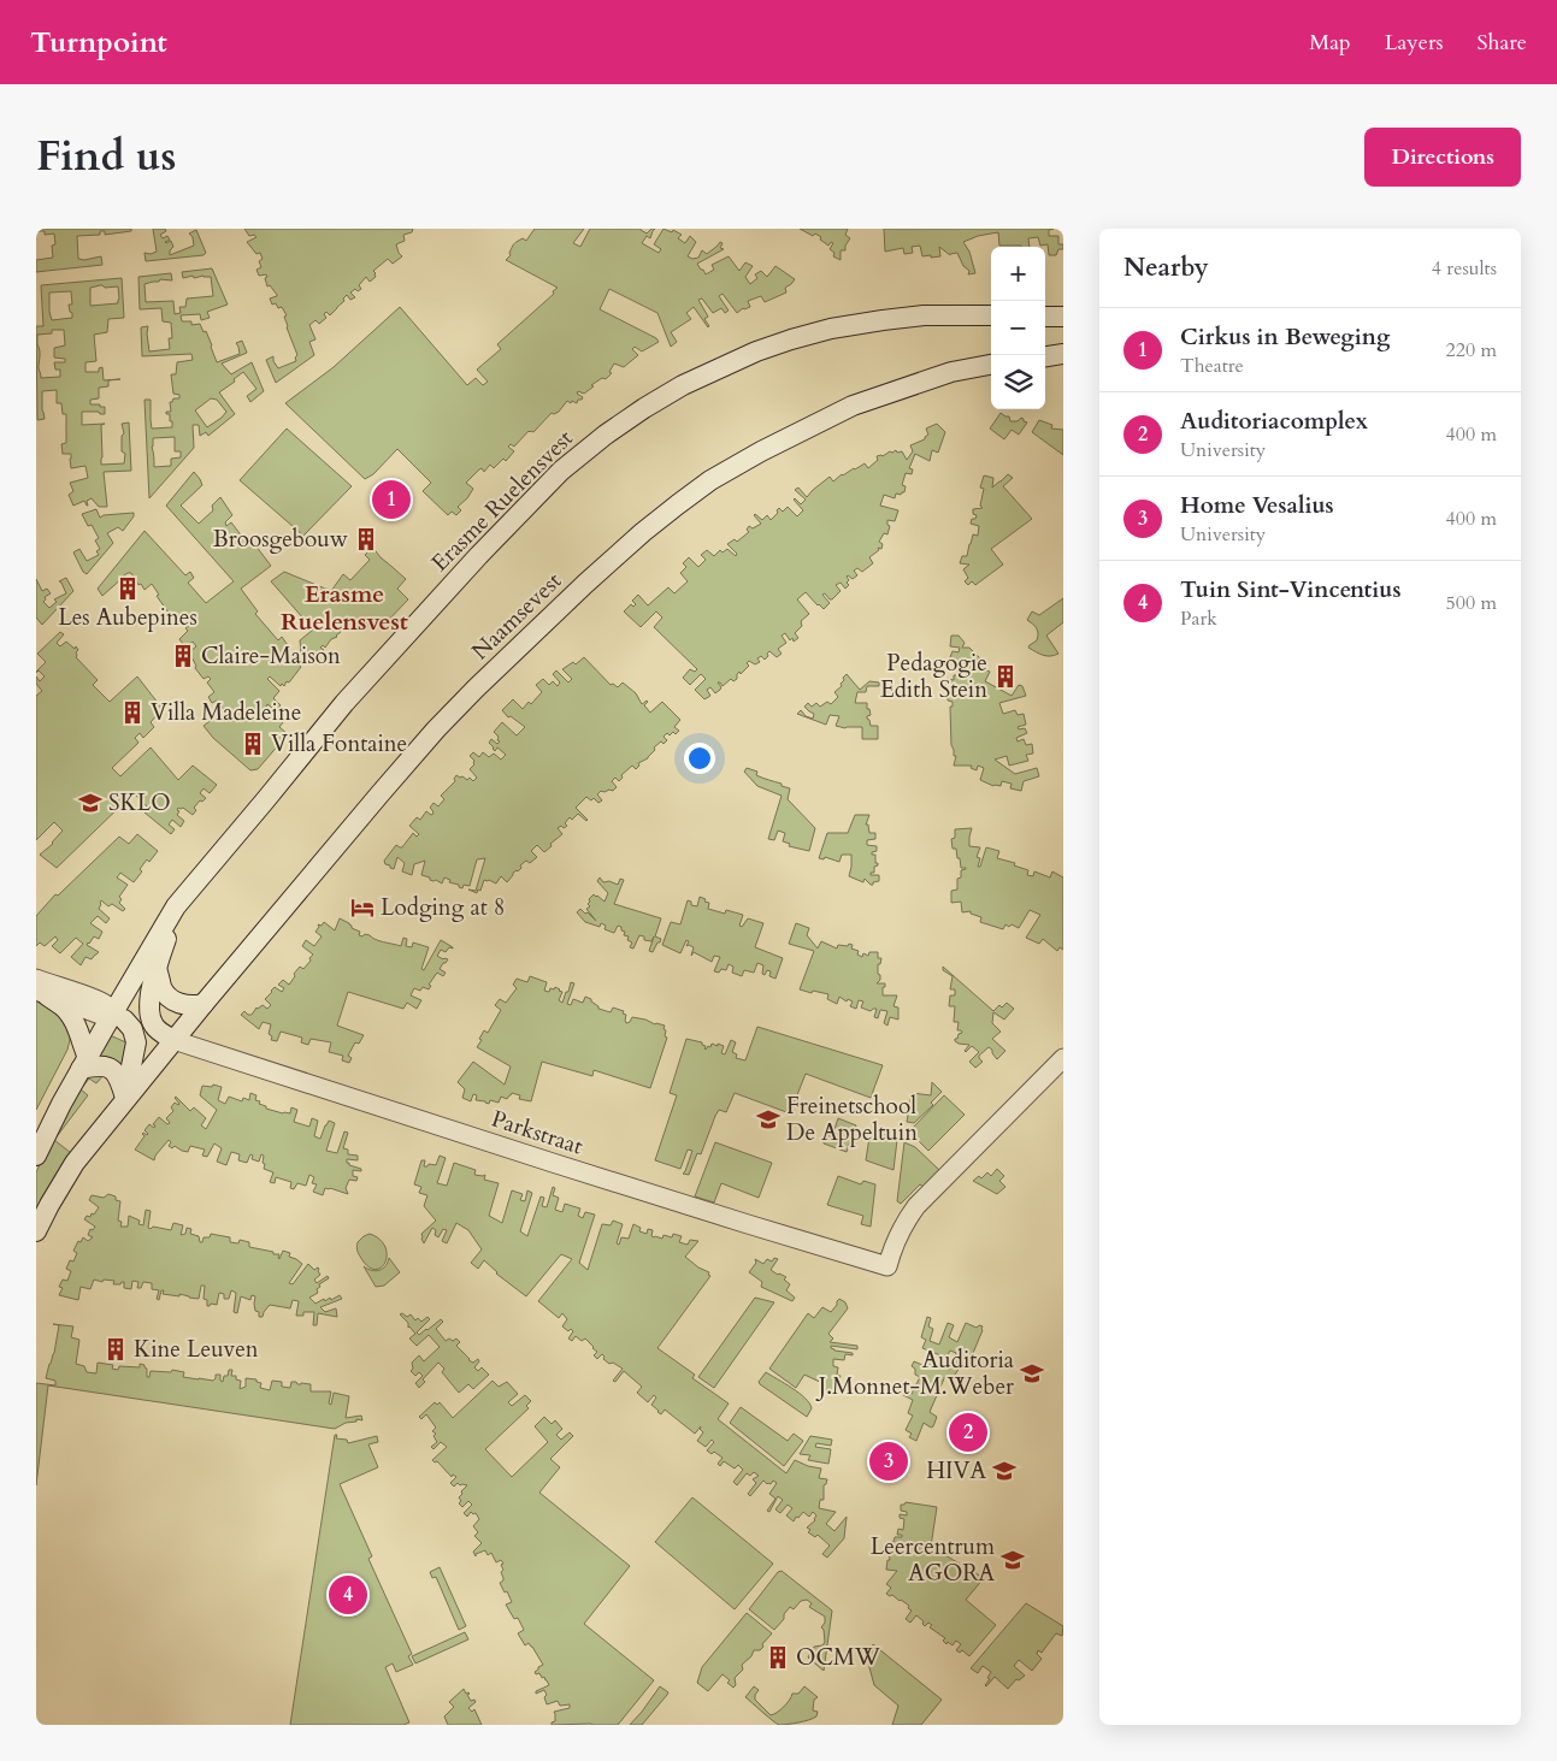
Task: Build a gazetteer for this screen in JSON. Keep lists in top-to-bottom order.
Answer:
{
  "streets": {
    "main road": ["Erasme Ruelensvest", "Naamsevest"],
    "street": ["Parkstraat"]
  },
  "crossings": [
    ["Naamsevest", "Parkstraat"]
  ],
  "districts": ["Erasme Ruelensvest"],
  "places": {
    "building": [
      "Broosgebouw",
      "Les Aubepines",
      "Claire-Maison",
      "Pedagogie Edith Stein",
      "Villa Madeleine",
      "Villa Fontaine",
      "Kine Leuven",
      "OCMW"
    ],
    "school or university": [
      "SKLO",
      "Freinetschool De Appeltuin",
      "Auditoria J.Monnet-M.Weber",
      "HIVA",
      "Leercentrum AGORA"
    ],
    "hotel": ["Lodging at 8"]
  },
  "page": {
    "header": "Turnpoint",
    "nav": ["Map", "Layers", "Share"],
    "title": "Find us",
    "buttons": "Directions",
    "heading": ["Nearby", "4 results"],
    "map_buttons": ["+", "−"],
    "list": [
      {
        "mark": "1",
        "name": "Cirkus in Beweging",
        "note": "Theatre",
        "value": "220 m"
      },
      {
        "mark": "2",
        "name": "Auditoriacomplex",
        "note": "University",
        "value": "400 m"
      },
      {
        "mark": "3",
        "name": "Home Vesalius",
        "note": "University",
        "value": "400 m"
      },
      {
        "mark": "4",
        "name": "Tuin Sint-Vincentius",
        "note": "Park",
        "value": "500 m"
      }
    ],
    "pins": [
      "1",
      "2",
      "3",
      "4"
    ]
  }
}
